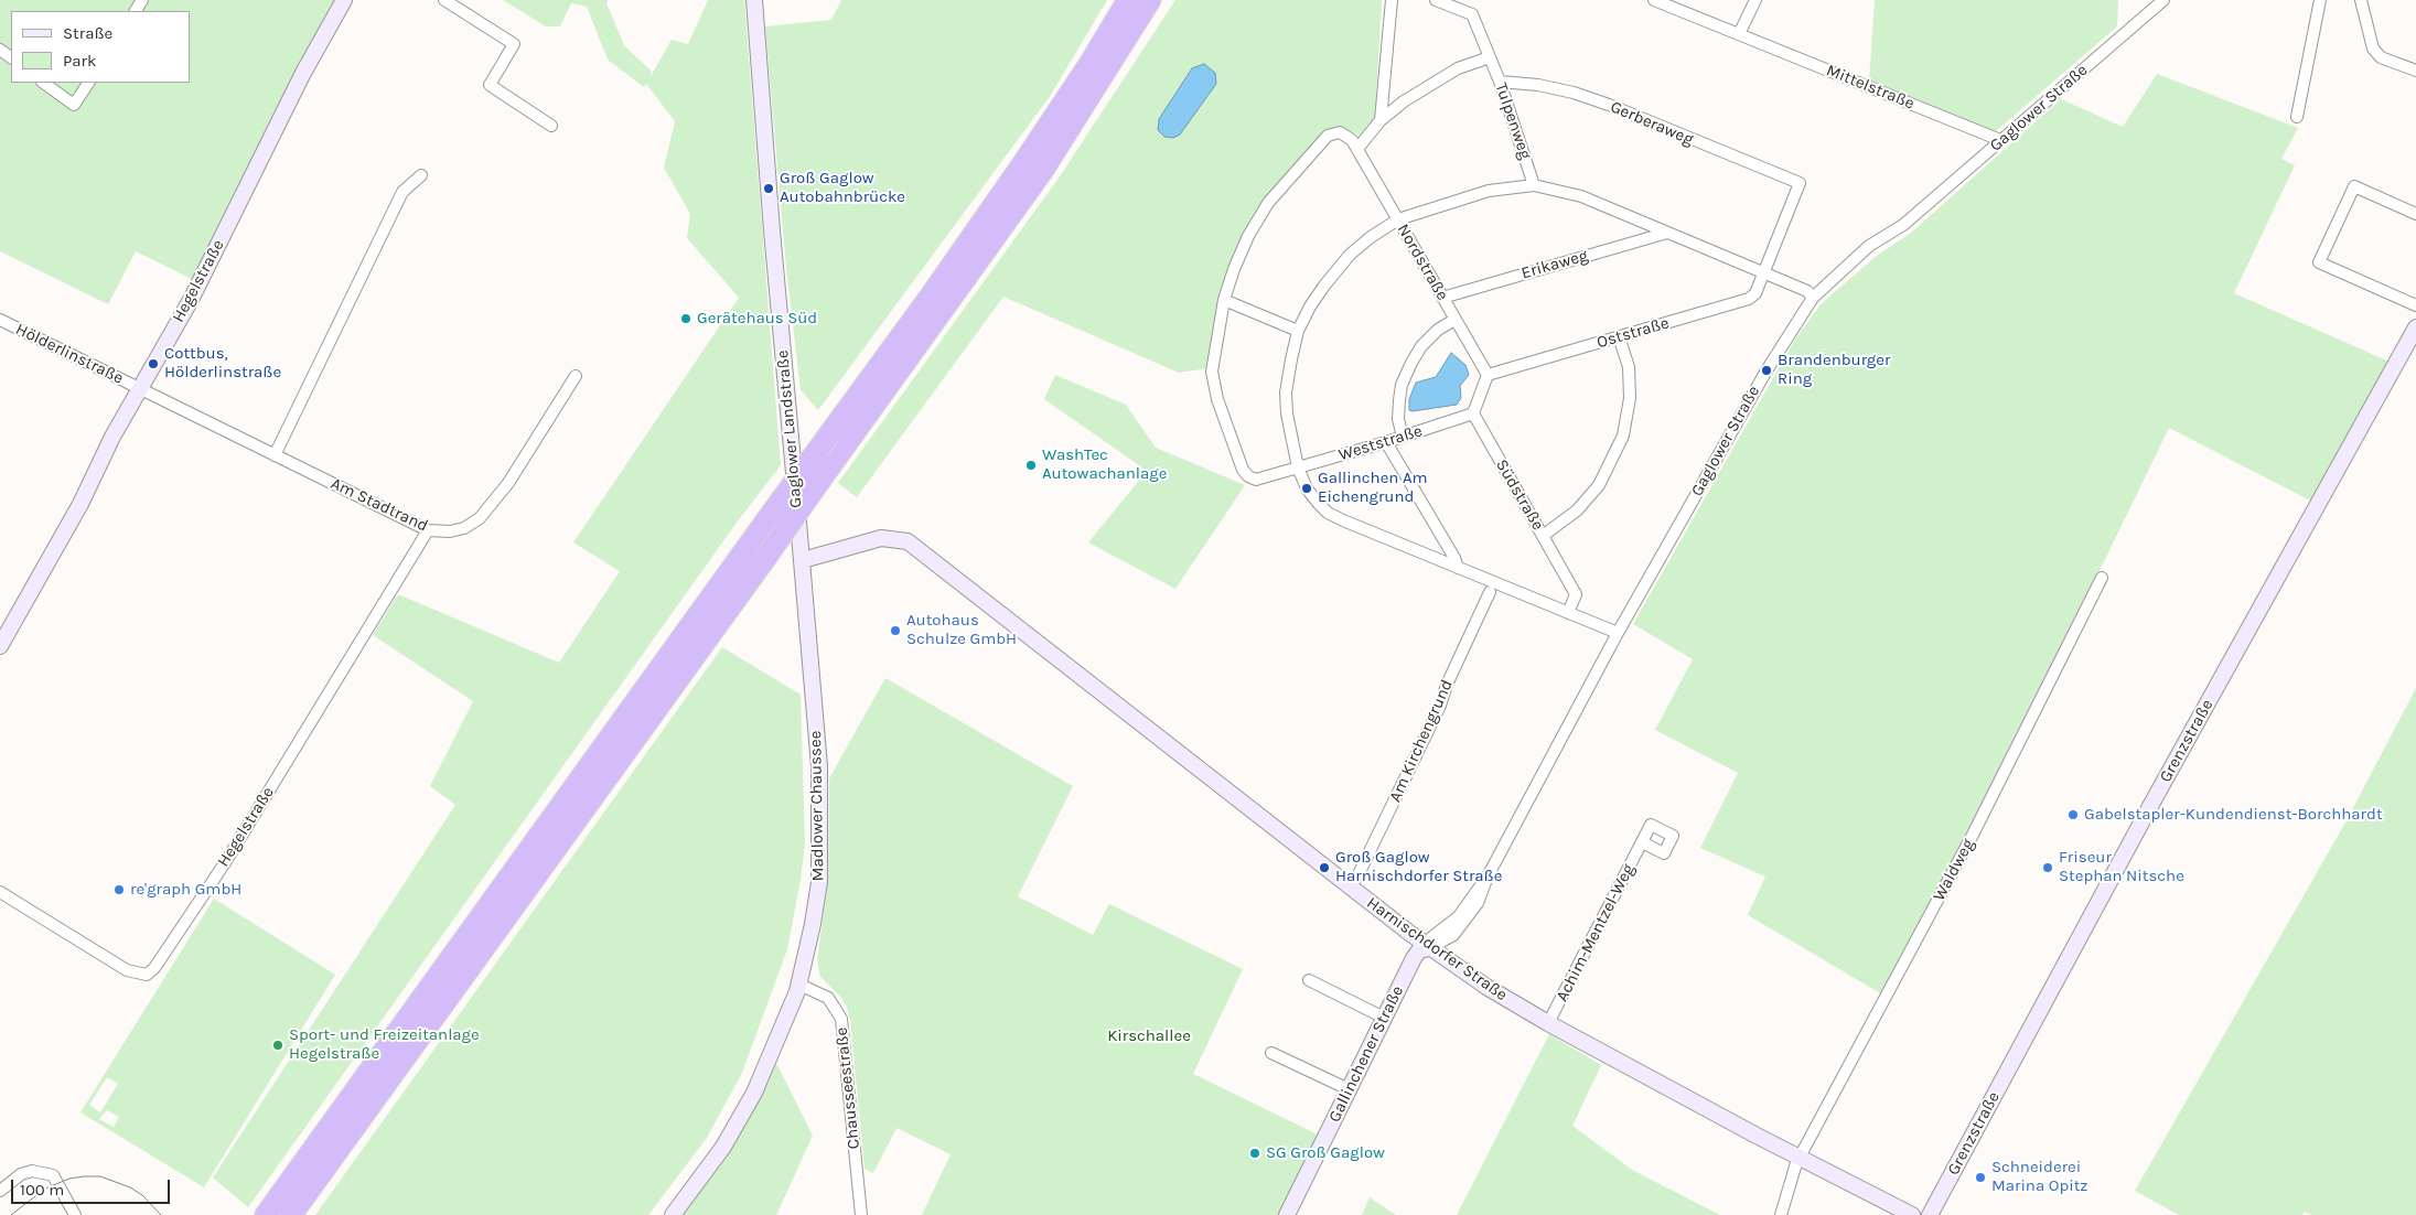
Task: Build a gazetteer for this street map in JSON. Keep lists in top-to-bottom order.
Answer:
{
  "streets": {
    "street": [
      "Mittelstraße",
      "Gaglower Straße",
      "Tulpenweg",
      "Gerberaweg",
      "Nordstraße",
      "Erikaweg",
      "Hegelstraße",
      "Oststraße",
      "Hölderlinstraße",
      "Gaglower Landstraße",
      "Weststraße",
      "Südstraße",
      "Am Stadtrand",
      "Am Kirchengrund",
      "Grenzstraße",
      "Madlower Chaussee",
      "Waldweg",
      "Achim-Mentzel-Weg",
      "Harnischdorfer Straße",
      "Gallinchener Straße",
      "Chausseestraße"
    ]
  },
  "crossings": [
    ["Mittelstraße", "Gaglower Straße"],
    ["Gaglower Straße", "Harnischdorfer Straße"],
    ["Gaglower Straße", "Gallinchener Straße"],
    ["Tulpenweg", "Gerberaweg"],
    ["Gerberaweg", "Oststraße"],
    ["Nordstraße", "Erikaweg"],
    ["Nordstraße", "Oststraße"],
    ["Hegelstraße", "Hölderlinstraße"],
    ["Hegelstraße", "Am Stadtrand"],
    ["Hölderlinstraße", "Am Stadtrand"],
    ["Gaglower Landstraße", "Madlower Chaussee"],
    ["Gaglower Landstraße", "Harnischdorfer Straße"],
    ["Weststraße", "Südstraße"],
    ["Am Kirchengrund", "Harnischdorfer Straße"],
    ["Madlower Chaussee", "Harnischdorfer Straße"],
    ["Madlower Chaussee", "Chausseestraße"],
    ["Waldweg", "Harnischdorfer Straße"],
    ["Achim-Mentzel-Weg", "Harnischdorfer Straße"],
    ["Harnischdorfer Straße", "Gallinchener Straße"]
  ],
  "parks": ["Kirschallee"],
  "places": [
    "Groß Gaglow Autobahnbrücke",
    "Gerätehaus Süd",
    "Cottbus, Hölderlinstraße",
    "Brandenburger Ring",
    "WashTec Autowachanlage",
    "Gallinchen Am Eichengrund",
    "Autohaus Schulze GmbH",
    "Gabelstapler-Kundendienst-Borchhardt",
    "Groß Gaglow Harnischdorfer Straße",
    "Friseur Stephan Nitsche",
    "re'graph GmbH",
    "Sport- und Freizeitanlage Hegelstraße",
    "SG Groß Gaglow",
    "Schneiderei Marina Opitz"
  ],
  "legend": ["Straße", "Park"],
  "scale_bar": "100 m"
}
